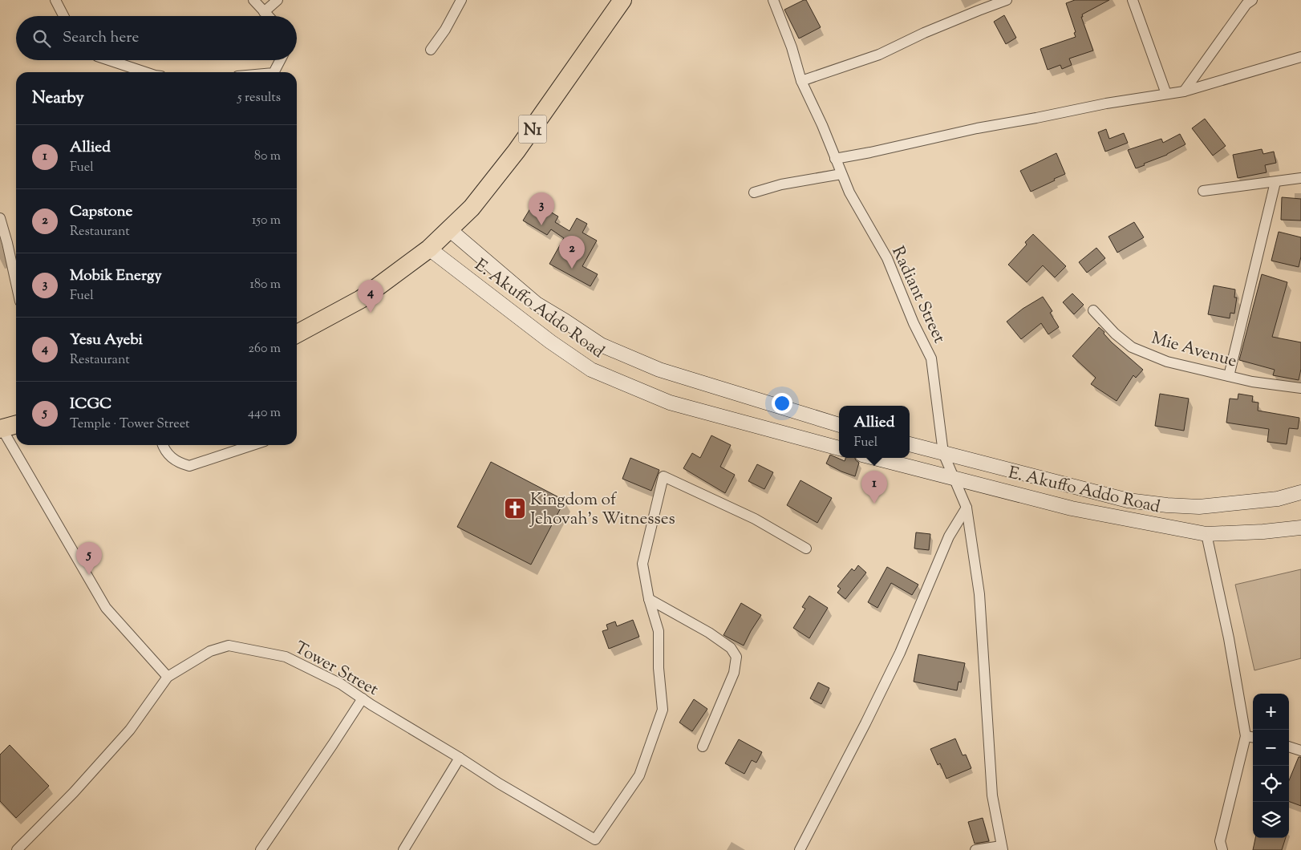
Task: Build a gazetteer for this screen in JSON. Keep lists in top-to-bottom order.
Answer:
{
  "streets": {
    "highway": ["N1"],
    "main road": ["E. Akuffo Addo Road"],
    "street": ["Radiant Street", "Mie Avenue", "Tower Street"]
  },
  "crossings": [
    ["N1", "E. Akuffo Addo Road"],
    ["Radiant Street", "E. Akuffo Addo Road"]
  ],
  "places": {
    "church": ["Kingdom of Jehovah's Witnesses"]
  },
  "page": {
    "search": "Search here",
    "heading": ["Nearby", "5 results"],
    "list": [
      {
        "mark": "1",
        "name": "Allied",
        "note": "Fuel",
        "value": "80 m"
      },
      {
        "mark": "2",
        "name": "Capstone",
        "note": "Restaurant",
        "value": "150 m"
      },
      {
        "mark": "3",
        "name": "Mobik Energy",
        "note": "Fuel",
        "value": "180 m"
      },
      {
        "mark": "4",
        "name": "Yesu Ayebi",
        "note": "Restaurant",
        "value": "260 m"
      },
      {
        "mark": "5",
        "name": "ICGC",
        "note": "Temple · Tower Street",
        "value": "440 m"
      }
    ],
    "pins": [
      "3",
      "2",
      "4",
      "1",
      "5"
    ],
    "popup": ["Allied", "Fuel"],
    "map_buttons": ["+", "−"]
  }
}
